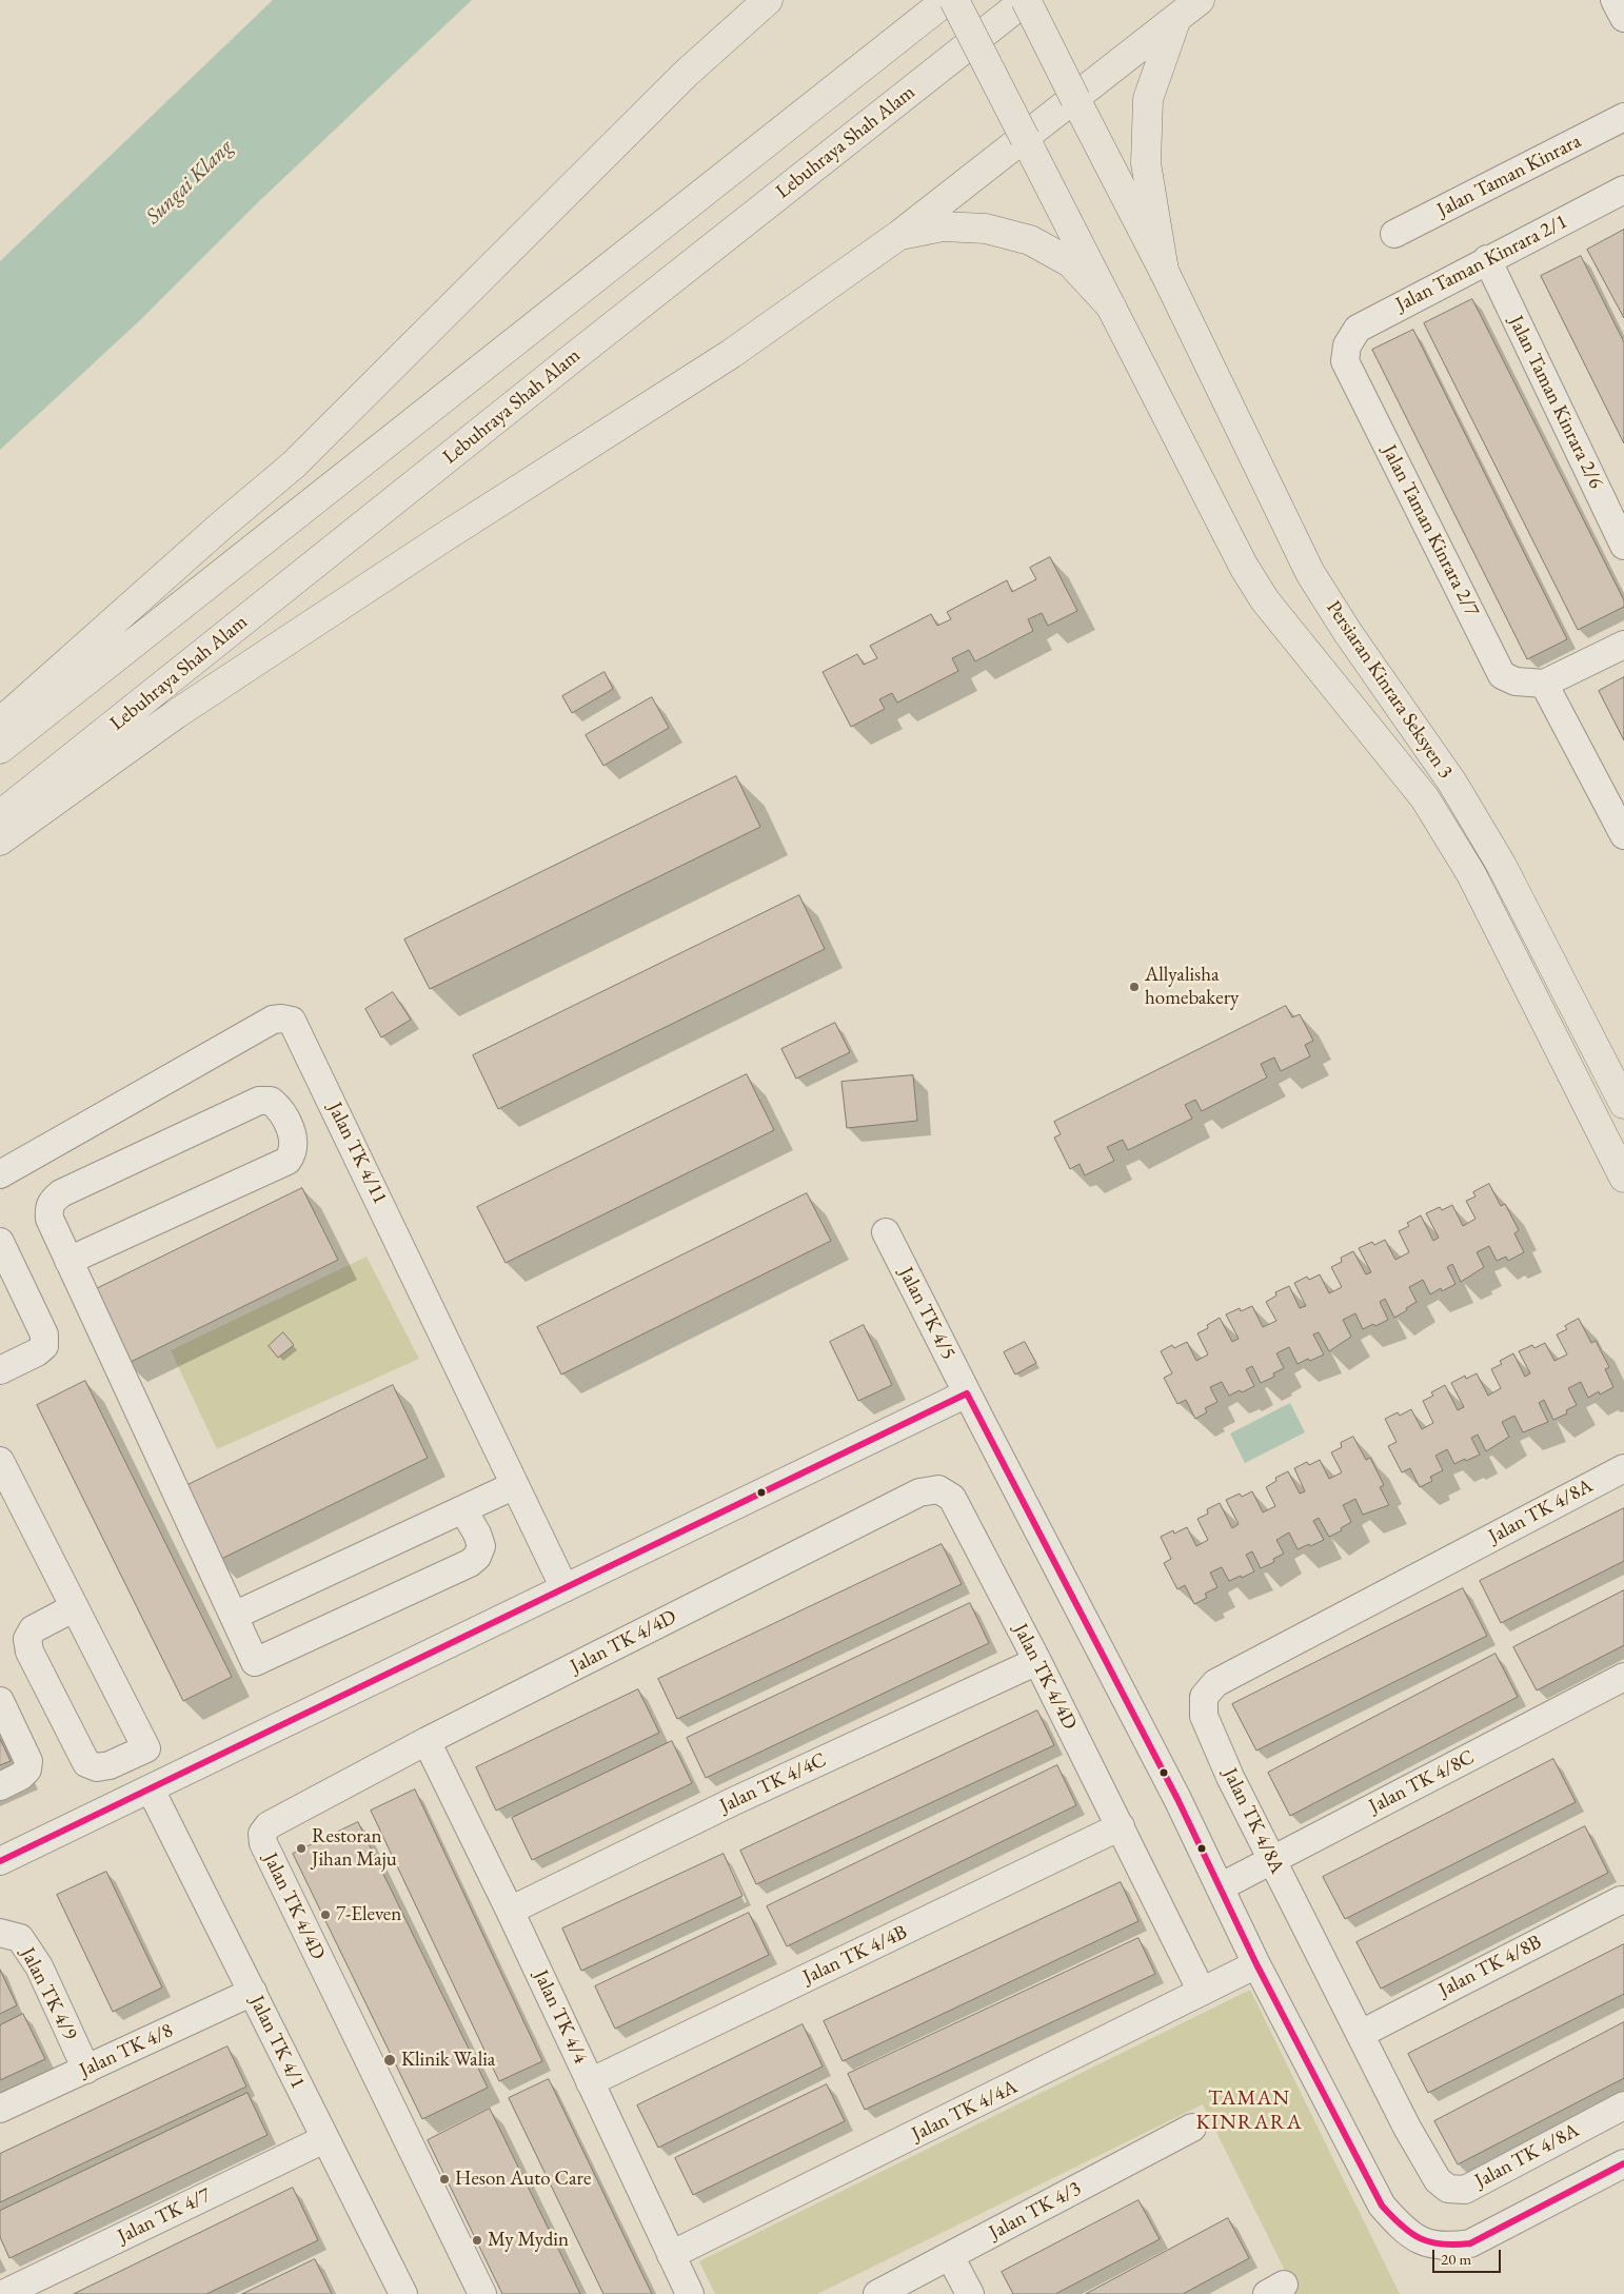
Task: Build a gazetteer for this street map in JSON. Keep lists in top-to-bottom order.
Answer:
{
  "streets": {
    "main road": ["Lebuhraya Shah Alam", "Persiaran Kinrara Seksyen 3"],
    "street": [
      "Jalan Taman Kinrara",
      "Jalan Taman Kinrara 2/1",
      "Jalan Taman Kinrara 2/6",
      "Jalan Taman Kinrara 2/7",
      "Jalan TK 4/11",
      "Jalan TK 4/5",
      "Jalan TK 4/8A",
      "Jalan TK 4/4D",
      "Jalan TK 4/8C",
      "Jalan TK 4/4C",
      "Jalan TK 4/4B",
      "Jalan TK 4/8B",
      "Jalan TK 4/9",
      "Jalan TK 4/4",
      "Jalan TK 4/1",
      "Jalan TK 4/8",
      "Jalan TK 4/4A",
      "Jalan TK 4/3",
      "Jalan TK 4/7"
    ]
  },
  "crossings": [
    ["Jalan Taman Kinrara 2/1", "Jalan Taman Kinrara 2/6"],
    ["Jalan Taman Kinrara 2/1", "Jalan Taman Kinrara 2/7"],
    ["Jalan TK 4/5", "Jalan TK 4/8C"],
    ["Jalan TK 4/5", "Jalan TK 4/4A"],
    ["Jalan TK 4/8A", "Jalan TK 4/8C"],
    ["Jalan TK 4/8A", "Jalan TK 4/8B"],
    ["Jalan TK 4/4D", "Jalan TK 4/4C"],
    ["Jalan TK 4/4D", "Jalan TK 4/4B"],
    ["Jalan TK 4/4D", "Jalan TK 4/4"],
    ["Jalan TK 4/4D", "Jalan TK 4/4A"],
    ["Jalan TK 4/4C", "Jalan TK 4/4"],
    ["Jalan TK 4/4B", "Jalan TK 4/4"],
    ["Jalan TK 4/9", "Jalan TK 4/8"],
    ["Jalan TK 4/4", "Jalan TK 4/4A"],
    ["Jalan TK 4/1", "Jalan TK 4/8"],
    ["Jalan TK 4/1", "Jalan TK 4/7"]
  ],
  "districts": ["TAMAN KINRARA"],
  "water": ["Sungai Klang"],
  "places": [
    "Allyalisha homebakery",
    "Restoran Jihan Maju",
    "7-Eleven",
    "Klinik Walia",
    "Heson Auto Care",
    "My Mydin"
  ],
  "scale_bar": "20 m"
}
